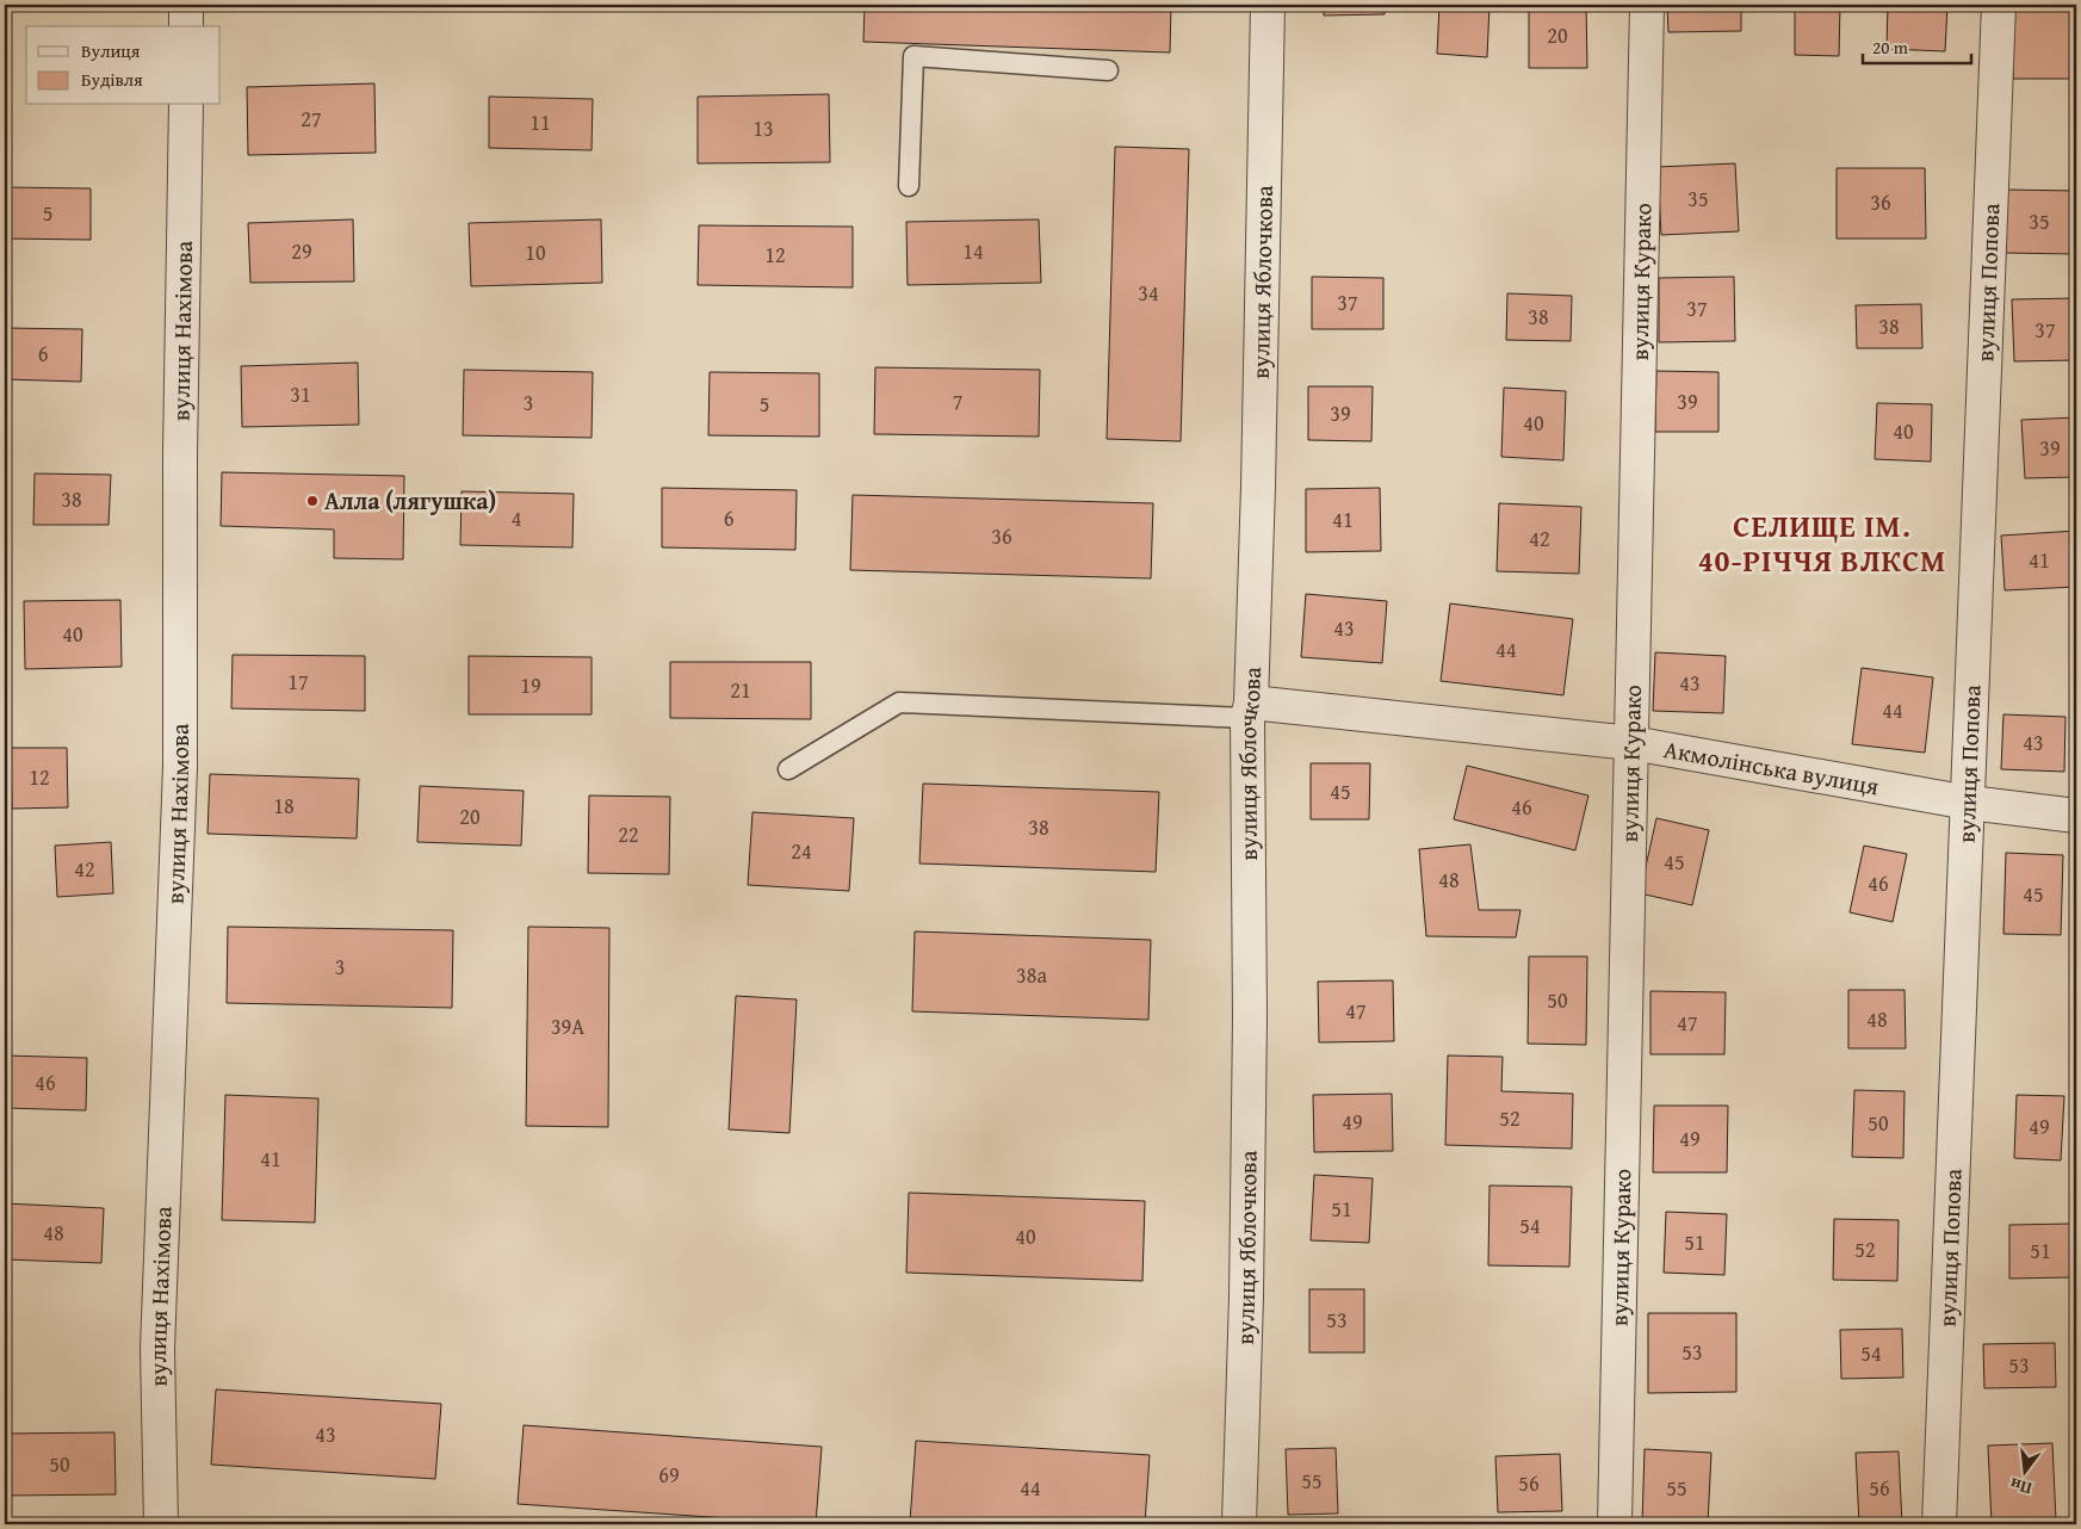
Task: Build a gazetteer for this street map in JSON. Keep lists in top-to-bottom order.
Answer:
{
  "streets": {
    "street": [
      "вулиця Яблочкова",
      "вулиця Курако",
      "вулиця Попова",
      "вулиця Нахімова",
      "Акмолінська вулиця"
    ]
  },
  "crossings": [
    ["вулиця Яблочкова", "Акмолінська вулиця"],
    ["вулиця Курако", "Акмолінська вулиця"],
    ["вулиця Попова", "Акмолінська вулиця"]
  ],
  "districts": ["СЕЛИЩЕ ІМ. 40-РІЧЧЯ ВЛКСМ"],
  "places": ["Алла (лягушка)"],
  "house_numbers": [
    "20",
    "27",
    "11",
    "13",
    "35",
    "36",
    "5",
    "35",
    "29",
    "14",
    "10",
    "12",
    "34",
    "37",
    "37",
    "38",
    "38",
    "37",
    "6",
    "31",
    "7",
    "39",
    "3",
    "5",
    "39",
    "40",
    "40",
    "39",
    "38",
    "4",
    "6",
    "41",
    "36",
    "42",
    "41",
    "43",
    "40",
    "44",
    "17",
    "43",
    "19",
    "21",
    "44",
    "43",
    "12",
    "45",
    "18",
    "46",
    "20",
    "38",
    "22",
    "24",
    "45",
    "42",
    "48",
    "46",
    "45",
    "3",
    "38а",
    "50",
    "47",
    "48",
    "47",
    "39А",
    "46",
    "52",
    "49",
    "50",
    "49",
    "49",
    "41",
    "51",
    "54",
    "48",
    "40",
    "51",
    "52",
    "51",
    "53",
    "53",
    "54",
    "53",
    "43",
    "50",
    "69",
    "55",
    "56",
    "44",
    "55",
    "56"
  ],
  "legend": ["Вулиця", "Будівля"],
  "scale_bar": "20 m",
  "north": "bottom"
}
